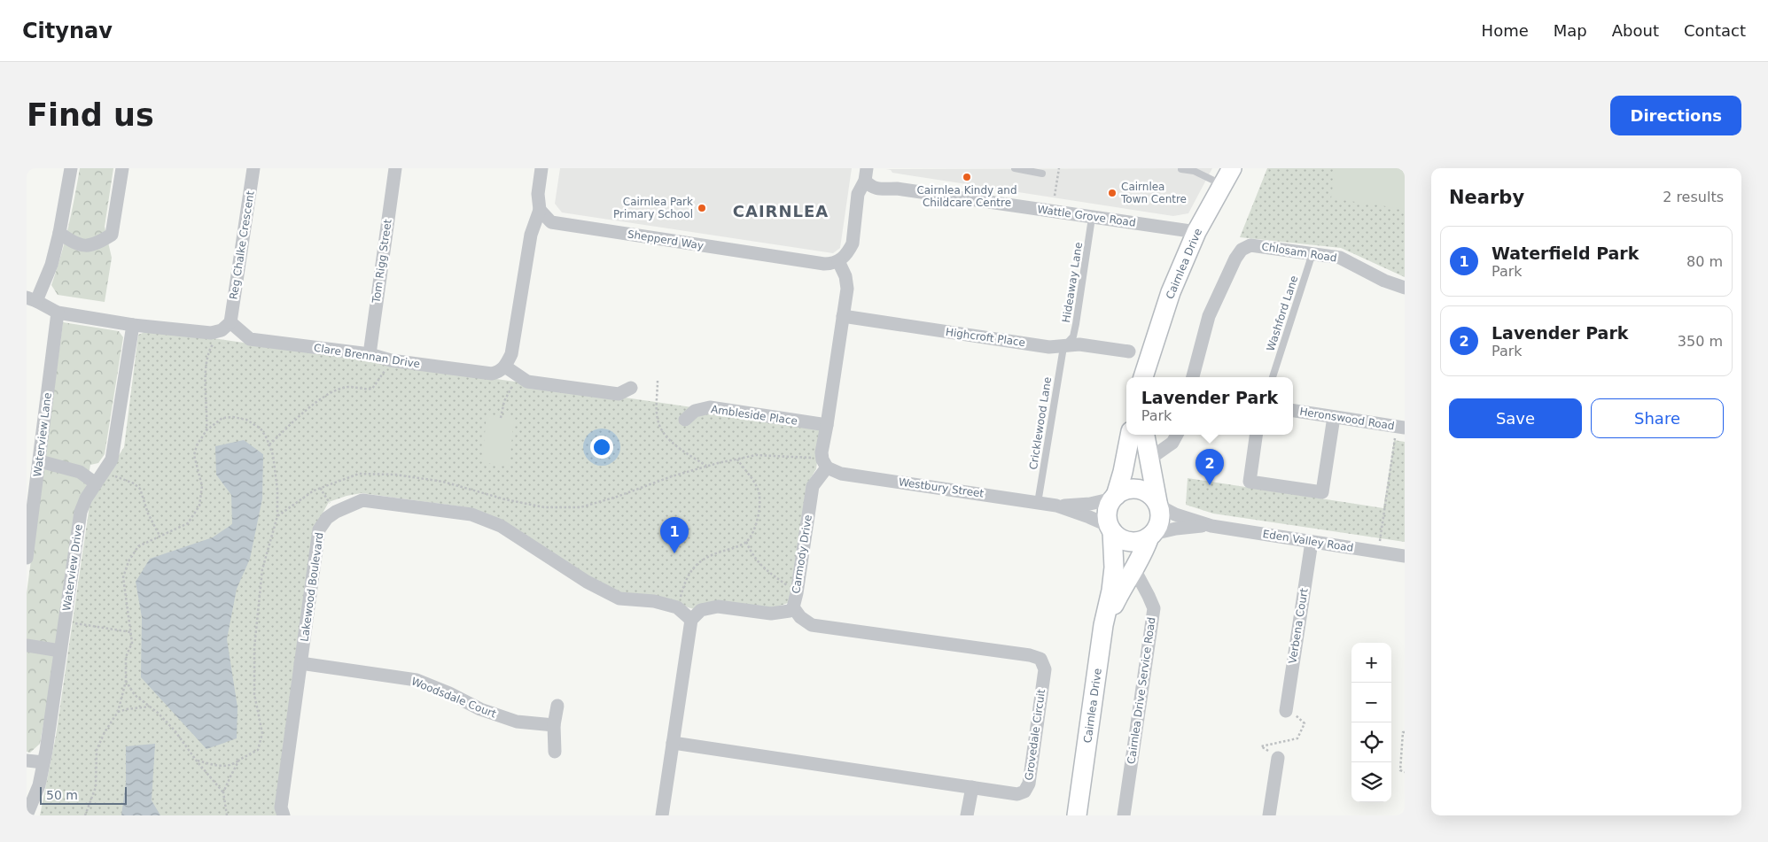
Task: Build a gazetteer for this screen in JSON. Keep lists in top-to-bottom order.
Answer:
{
  "streets": {
    "street": [
      "Wattle Grove Road",
      "Shepperd Way",
      "Reg Chalke Crescent",
      "Chlosam Road",
      "Tom Rigg Street",
      "Cairnlea Drive",
      "Highcroft Place",
      "Clare Brennan Drive",
      "Ambleside Place",
      "Heronswood Road",
      "Waterview Lane",
      "Westbury Street",
      "Eden Valley Road",
      "Carmody Drive",
      "Waterview Drive",
      "Lakewood Boulevard",
      "Verbena Court",
      "Cairnlea Drive Service Road",
      "Woodsdale Court",
      "Grovedale Circuit"
    ],
    "lane": ["Hideaway Lane", "Washford Lane", "Cricklewood Lane"]
  },
  "crossings": [
    ["Wattle Grove Road", "Cairnlea Drive"],
    ["Wattle Grove Road", "Hideaway Lane"],
    ["Reg Chalke Crescent", "Clare Brennan Drive"],
    ["Chlosam Road", "Washford Lane"],
    ["Tom Rigg Street", "Clare Brennan Drive"],
    ["Cairnlea Drive", "Westbury Street"],
    ["Cairnlea Drive", "Eden Valley Road"],
    ["Cairnlea Drive", "Cairnlea Drive Service Road"],
    ["Hideaway Lane", "Highcroft Place"],
    ["Hideaway Lane", "Cricklewood Lane"],
    ["Highcroft Place", "Cricklewood Lane"],
    ["Cricklewood Lane", "Westbury Street"],
    ["Westbury Street", "Eden Valley Road"],
    ["Westbury Street", "Carmody Drive"],
    ["Eden Valley Road", "Verbena Court"],
    ["Carmody Drive", "Lakewood Boulevard"],
    ["Carmody Drive", "Grovedale Circuit"],
    ["Lakewood Boulevard", "Woodsdale Court"]
  ],
  "districts": ["CAIRNLEA"],
  "places": ["Cairnlea Kindy and Childcare Centre", "Cairnlea Town Centre", "Cairnlea Park Primary School"],
  "scale_bar": "50 m",
  "page": {
    "header": "Citynav",
    "nav": [
      "Home",
      "Map",
      "About",
      "Contact"
    ],
    "buttons": [
      "Directions",
      ["Save", "Share"]
    ],
    "title": "Find us",
    "heading": ["Nearby", "2 results"],
    "list": [
      {
        "mark": "1",
        "name": "Waterfield Park",
        "note": "Park",
        "value": "80 m"
      },
      {
        "mark": "2",
        "name": "Lavender Park",
        "note": "Park",
        "value": "350 m"
      }
    ],
    "popup": ["Lavender Park", "Park"],
    "pins": ["2", "1"],
    "map_buttons": ["+", "−"],
    "scale": "50 m"
  }
}
